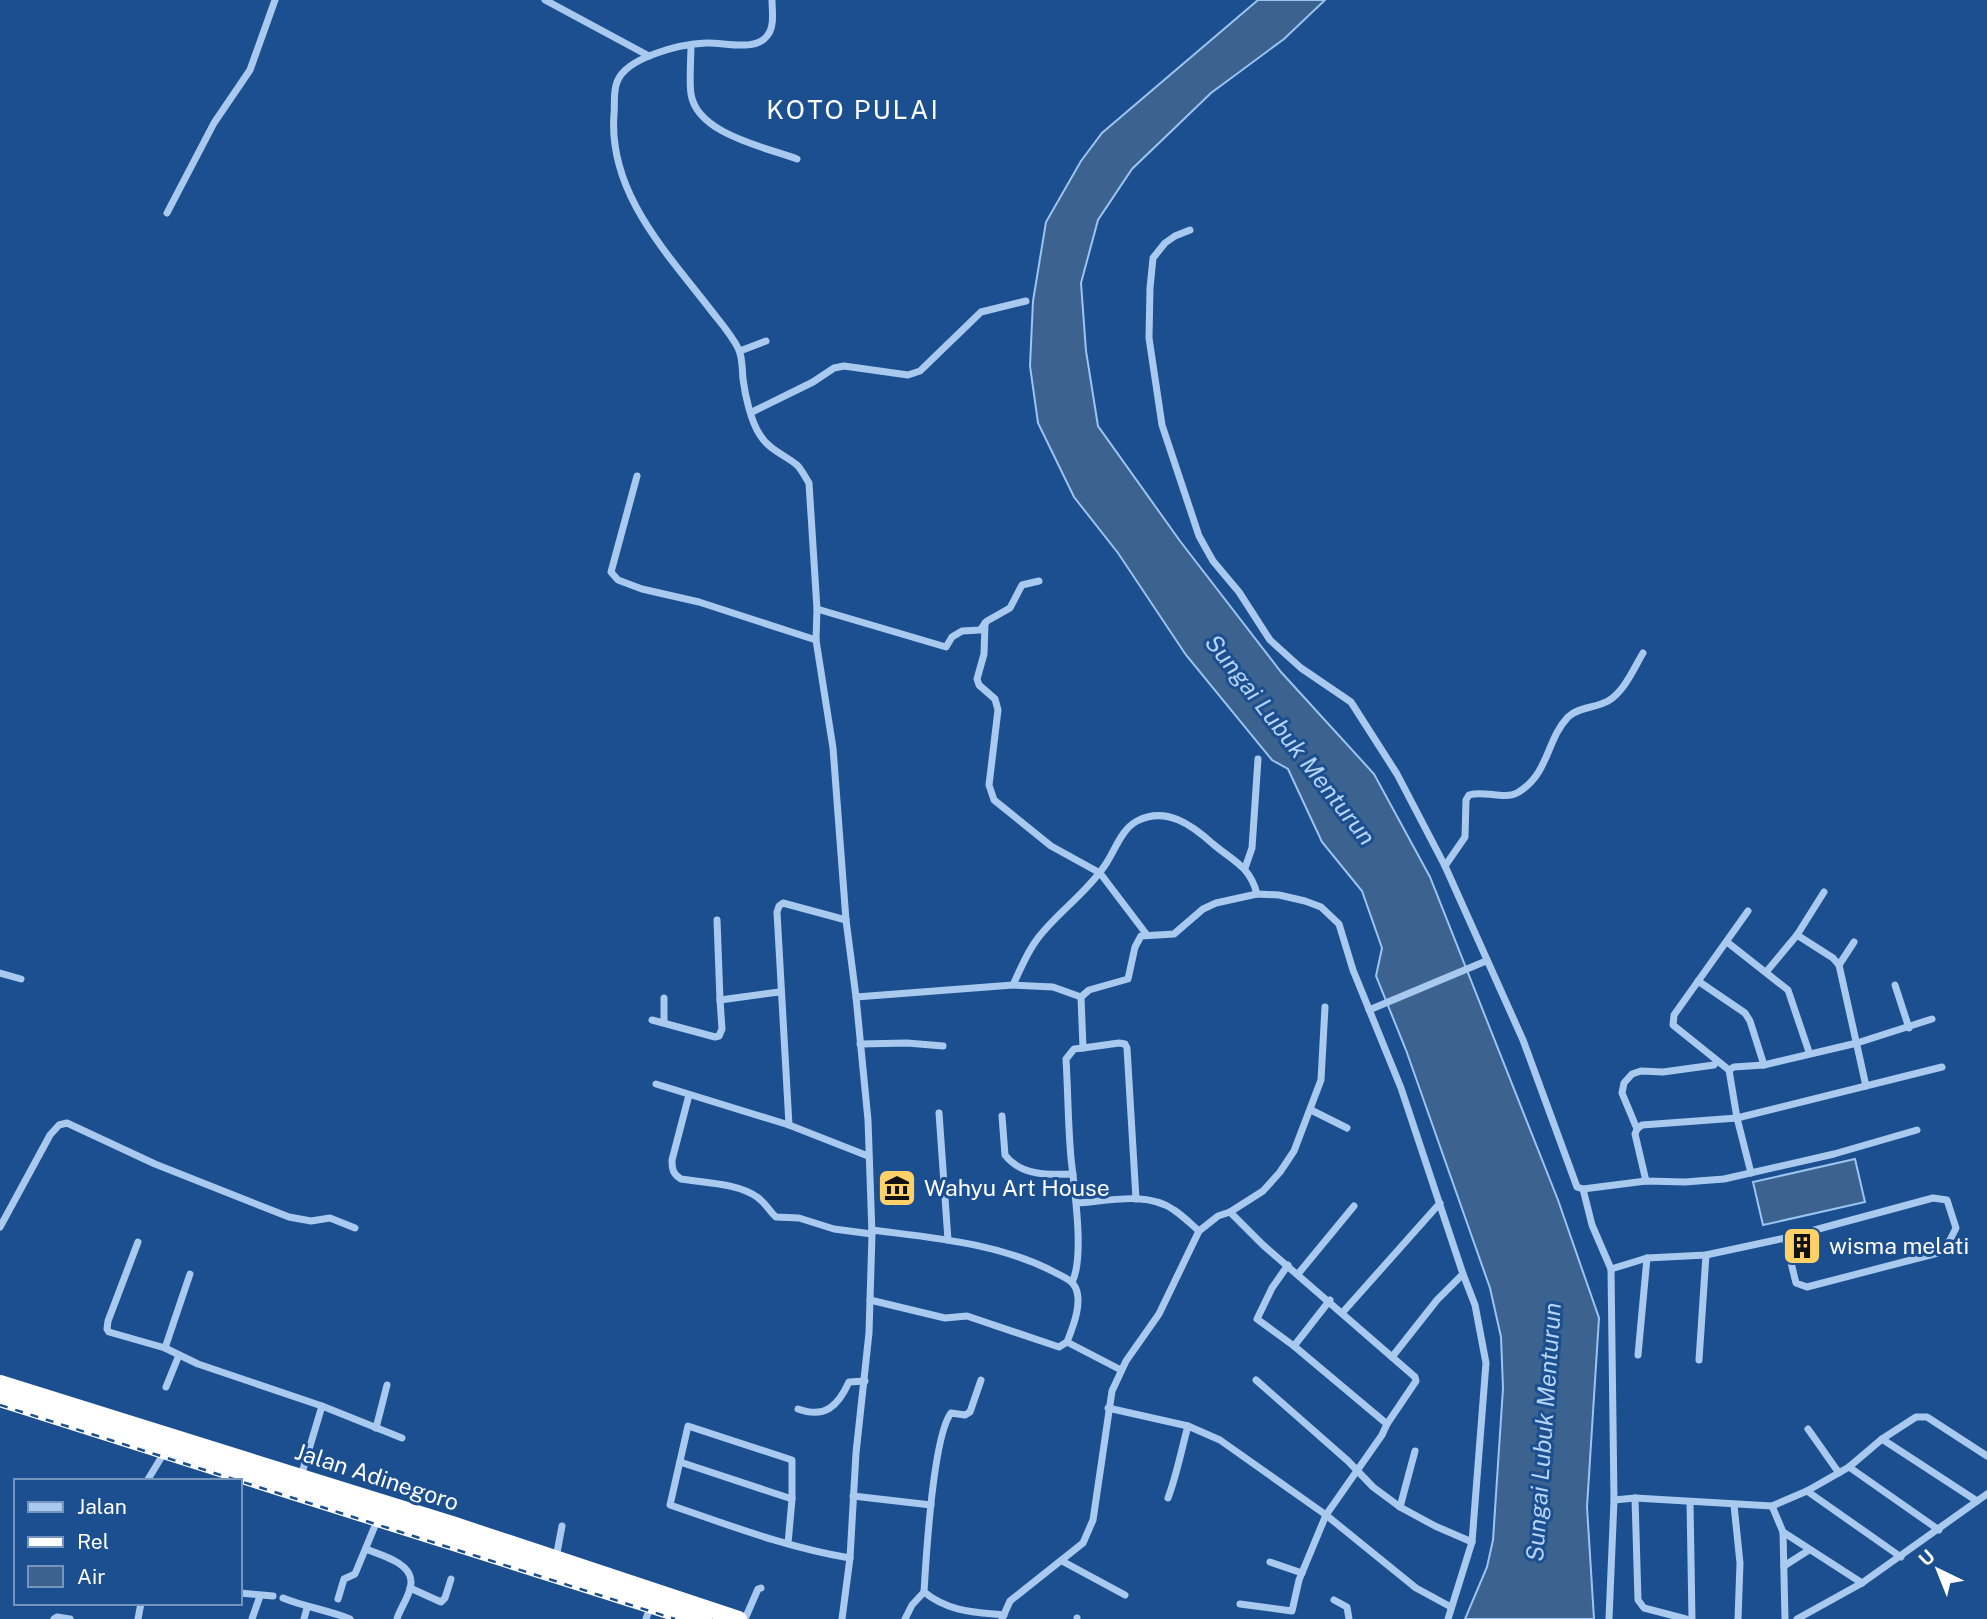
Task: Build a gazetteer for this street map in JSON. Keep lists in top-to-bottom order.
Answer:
{
  "streets": {
    "highway": ["Jalan Adinegoro"]
  },
  "districts": ["KOTO PULAI"],
  "water": ["Sungai Lubuk Menturun"],
  "places": {
    "museum": ["Wahyu Art House"],
    "building": ["wisma melati"]
  },
  "legend": ["Jalan", "Rel", "Air"],
  "north": "top left"
}
